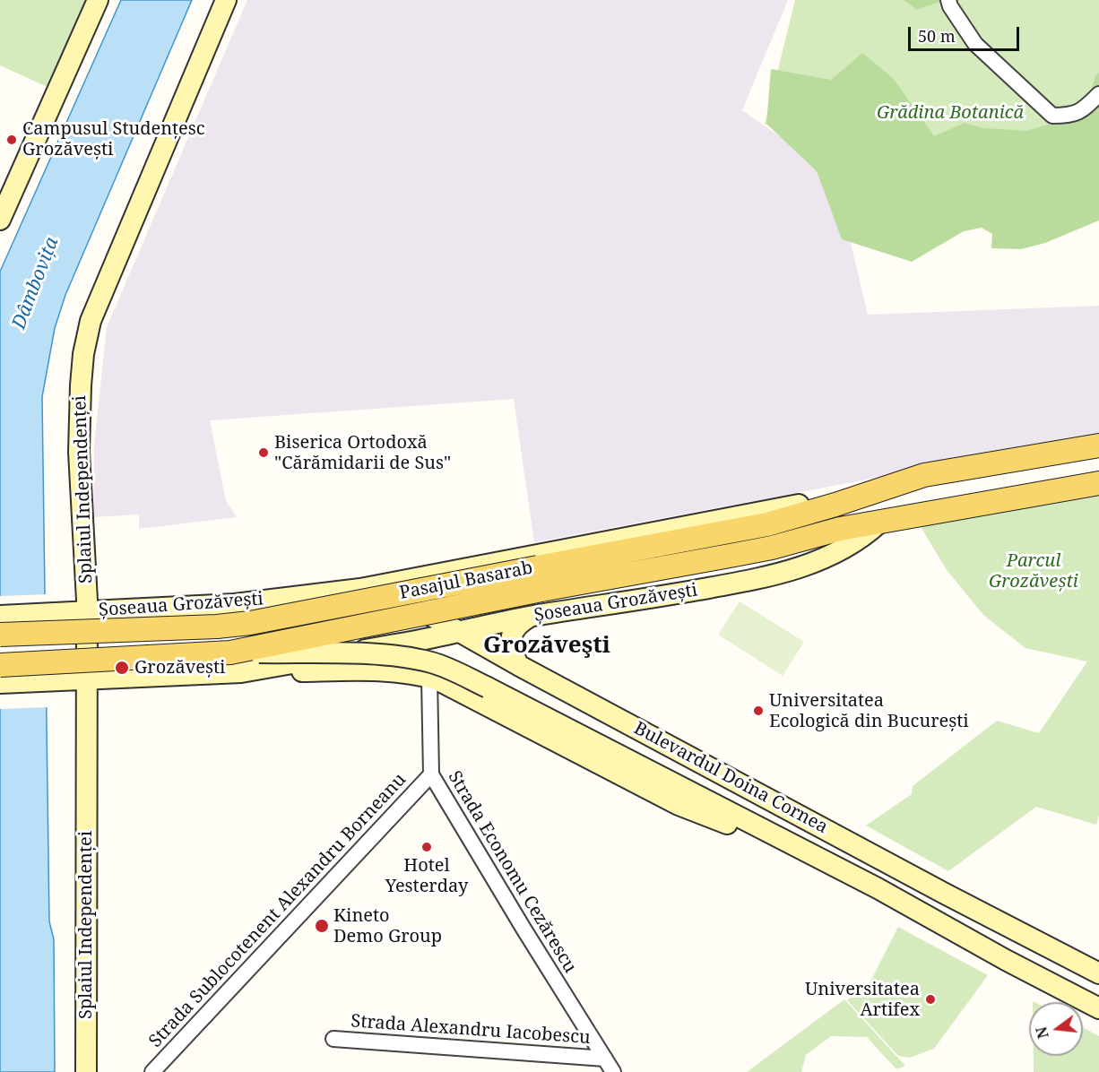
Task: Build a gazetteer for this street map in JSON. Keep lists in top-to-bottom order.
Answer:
{
  "streets": {
    "main road": [
      "Splaiul Independenței",
      "Pasajul Basarab",
      "Șoseaua Grozăvești",
      "Bulevardul Doina Cornea"
    ],
    "street": ["Strada Economu Cezărescu", "Strada Sublocotenent Alexandru Borneanu", "Strada Alexandru Iacobescu"]
  },
  "crossings": [
    ["Splaiul Independenței", "Șoseaua Grozăvești"],
    ["Pasajul Basarab", "Șoseaua Grozăvești"],
    ["Pasajul Basarab", "Bulevardul Doina Cornea"],
    ["Șoseaua Grozăvești", "Bulevardul Doina Cornea"],
    ["Bulevardul Doina Cornea", "Strada Economu Cezărescu"],
    ["Strada Economu Cezărescu", "Strada Sublocotenent Alexandru Borneanu"],
    ["Strada Economu Cezărescu", "Strada Alexandru Iacobescu"]
  ],
  "districts": ["Grozăveşti"],
  "water": ["Dâmbovița"],
  "parks": ["Grădina Botanică", "Parcul Grozăvești"],
  "places": [
    "Campusul Studențesc Grozăvești",
    "Biserica Ortodoxă \"Cărămidarii de Sus\"",
    "Grozăvești",
    "Universitatea Ecologică din București",
    "Hotel Yesterday",
    "Kineto Demo Group",
    "Universitatea Artifex"
  ],
  "scale_bar": "50 m",
  "north": "left"
}
